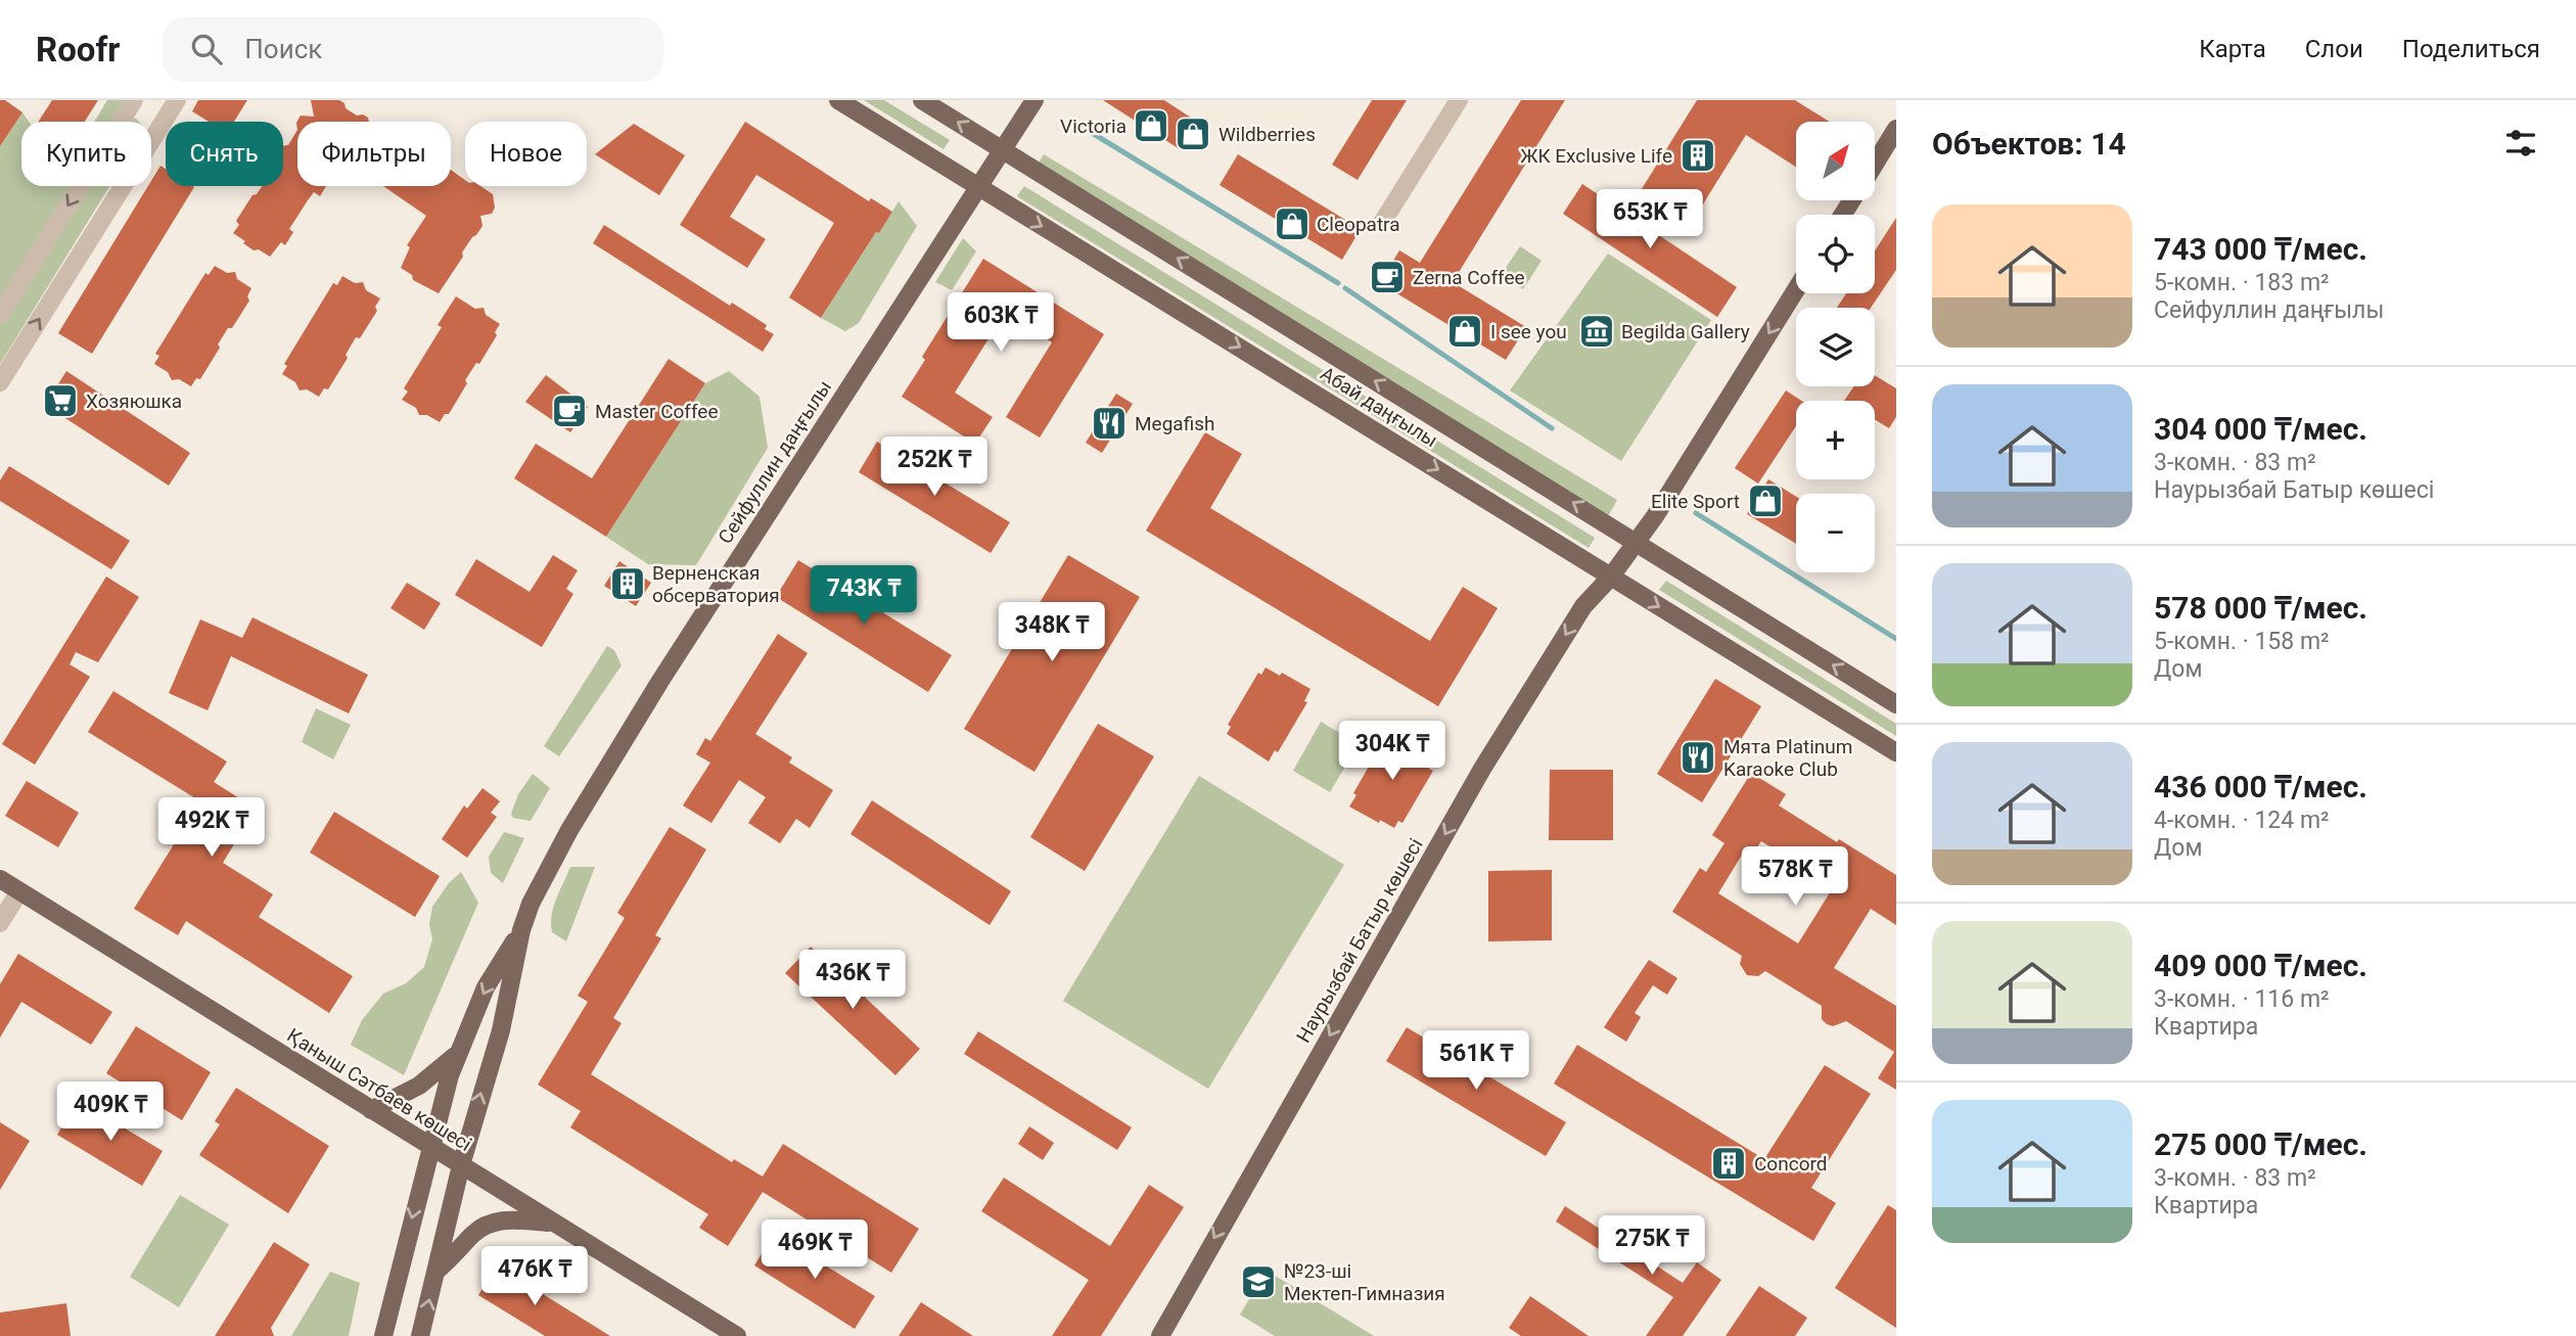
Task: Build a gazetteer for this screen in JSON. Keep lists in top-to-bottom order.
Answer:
{
  "streets": {
    "main road": [
      "Абай даңғылы",
      "Сейфуллин даңғылы",
      "Наурызбай Батыр көшесі",
      "Қаныш Сәтбаев көшесі"
    ]
  },
  "crossings": [
    ["Абай даңғылы", "Сейфуллин даңғылы"],
    ["Абай даңғылы", "Наурызбай Батыр көшесі"],
    ["Сейфуллин даңғылы", "Қаныш Сәтбаев көшесі"]
  ],
  "one_way": ["Наурызбай Батыр көшесі"],
  "places": {
    "shop": [
      "Victoria",
      "Wildberries",
      "Cleopatra",
      "I see you",
      "Elite Sport"
    ],
    "building": ["ЖК Exclusive Life", "Верненская обсерватория", "Concord"],
    "cafe": ["Zerna Coffee", "Master Coffee"],
    "museum": ["Begilda Gallery"],
    "supermarket": ["Хозяюшка"],
    "restaurant": ["Megafish", "Мята Platinum Karaoke Club"],
    "school or university": ["№23-ші Мектеп-Гимназия"]
  },
  "north": "top right",
  "page": {
    "header": "Roofr",
    "search": "Поиск",
    "nav": ["Карта", "Слои", "Поделиться"],
    "heading": "Объектов: 14",
    "map_buttons": ["+", "−"],
    "chip": [
      "Купить",
      "Снять",
      "Фильтры",
      "Новое"
    ],
    "list": [
      {
        "name": "743 000 ₸/мес.",
        "note": "5-комн. · 183 m² · Сейфуллин даңғылы"
      },
      {
        "name": "304 000 ₸/мес.",
        "note": "3-комн. · 83 m² · Наурызбай Батыр көшесі"
      },
      {
        "name": "578 000 ₸/мес.",
        "note": "5-комн. · 158 m² · Дом"
      },
      {
        "name": "436 000 ₸/мес.",
        "note": "4-комн. · 124 m² · Дом"
      },
      {
        "name": "409 000 ₸/мес.",
        "note": "3-комн. · 116 m² · Квартира"
      },
      {
        "name": "275 000 ₸/мес.",
        "note": "3-комн. · 83 m² · Квартира"
      }
    ],
    "price": [
      "653K ₸",
      "603K ₸",
      "252K ₸",
      "743K ₸",
      "348K ₸",
      "304K ₸",
      "492K ₸",
      "578K ₸",
      "436K ₸",
      "561K ₸",
      "409K ₸",
      "275K ₸",
      "469K ₸",
      "476K ₸"
    ]
  }
}
